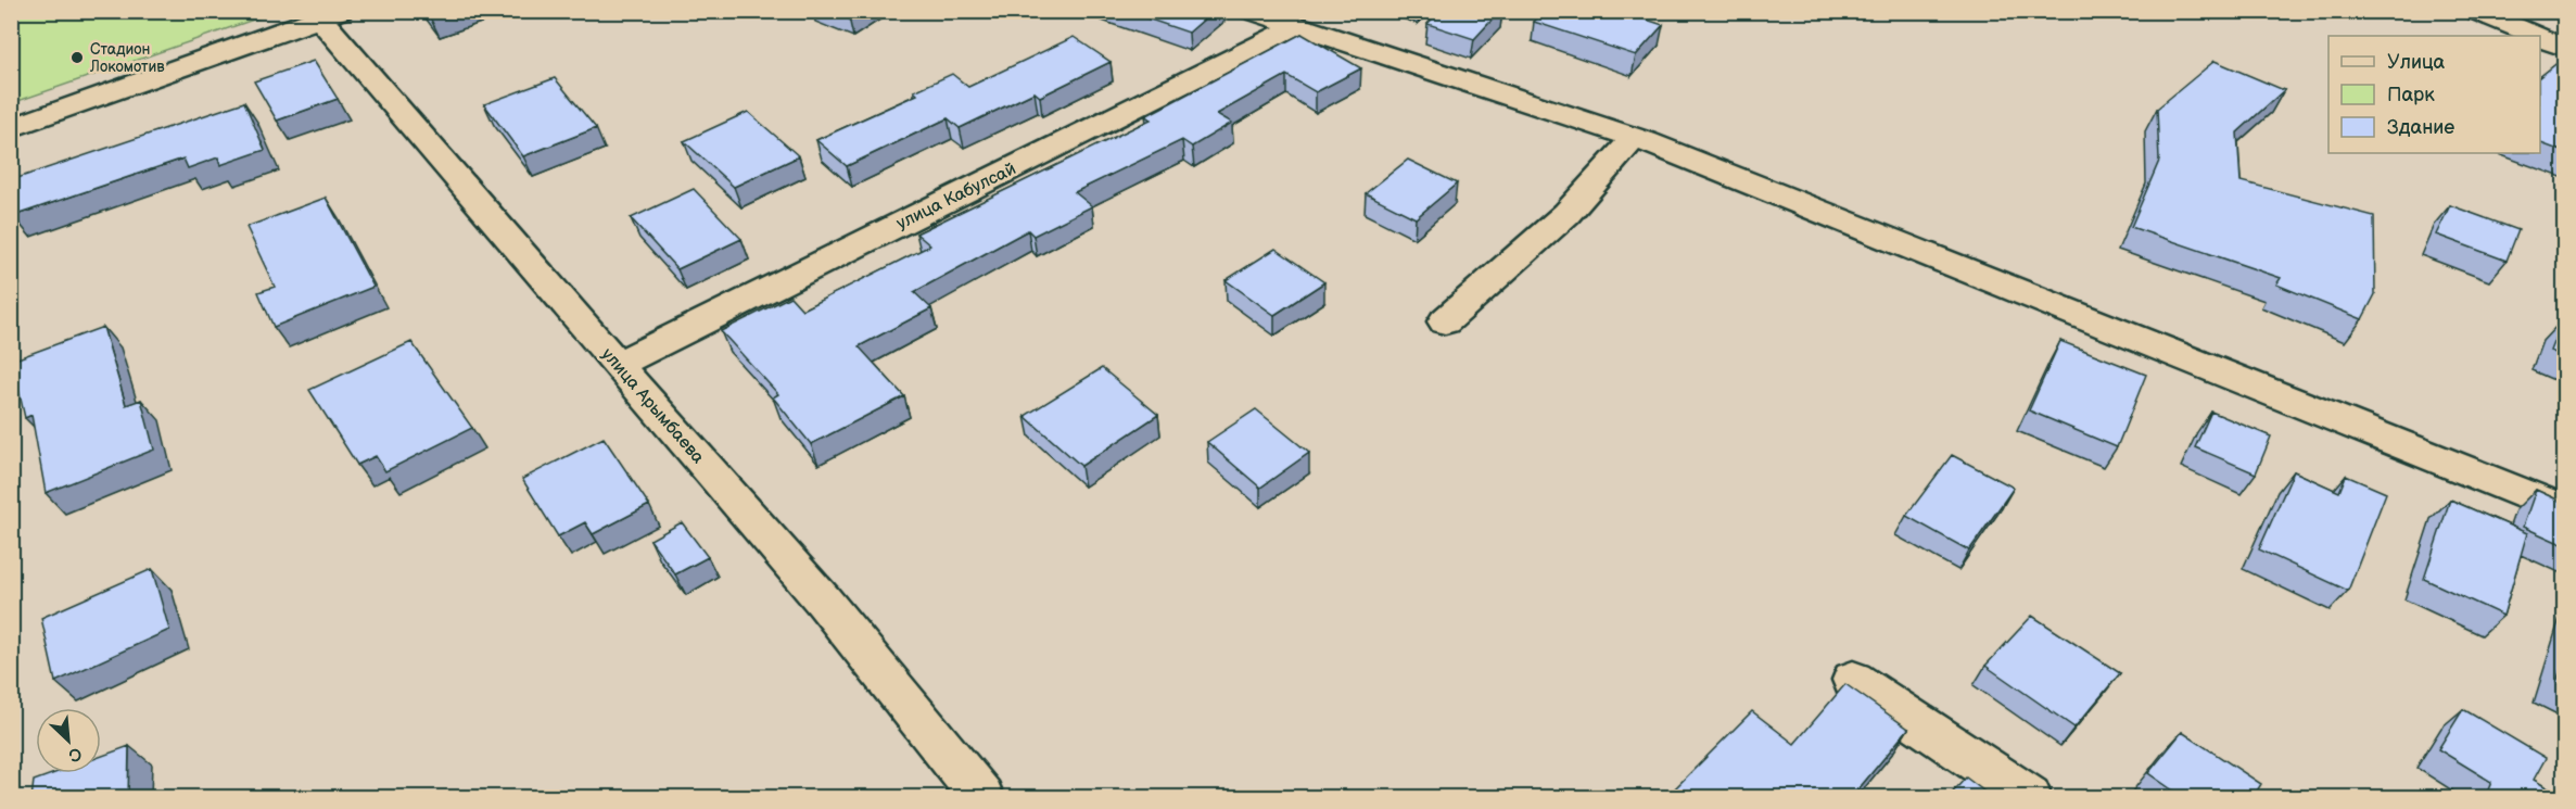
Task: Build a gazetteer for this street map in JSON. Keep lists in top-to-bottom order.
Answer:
{
  "streets": {
    "street": ["улица Кабулсай", "улица Арымбаева"]
  },
  "crossings": [
    ["улица Кабулсай", "улица Арымбаева"]
  ],
  "places": ["Стадион Локомотив"],
  "legend": ["Улица", "Парк", "Здание"],
  "north": "bottom right"
}
